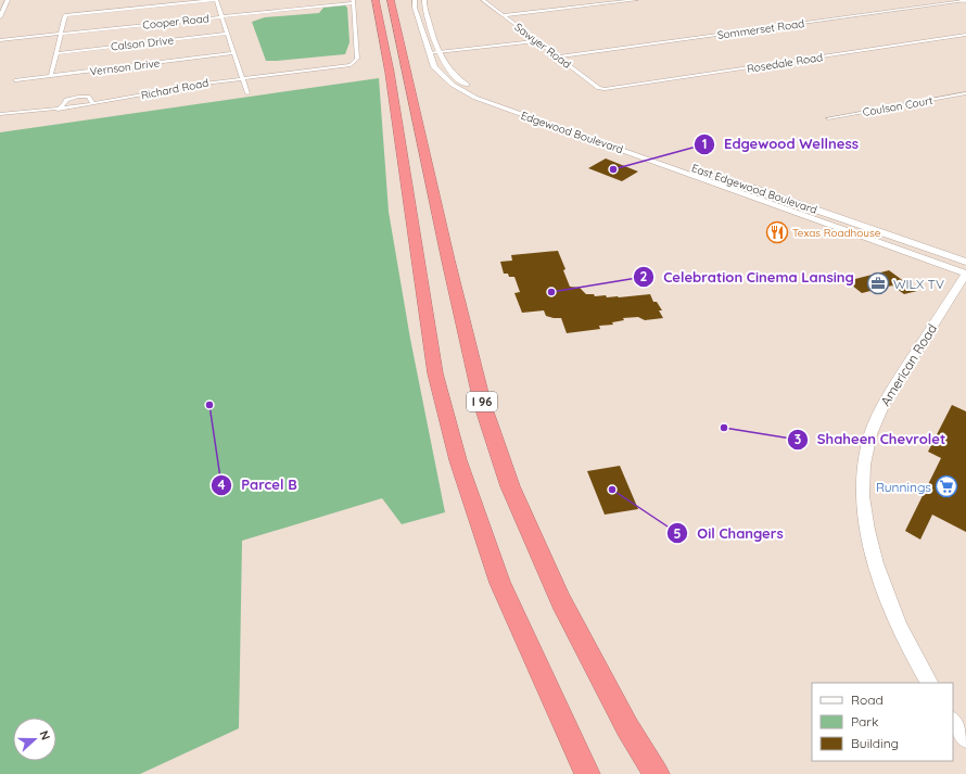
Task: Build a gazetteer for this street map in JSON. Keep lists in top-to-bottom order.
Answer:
{
  "streets": {
    "highway": ["I 96"],
    "street": [
      "Cooper Road",
      "Sommerset Road",
      "Calson Drive",
      "Sawyer Road",
      "Rosedale Road",
      "Vernson Drive",
      "Richard Road",
      "Coulson Court",
      "Edgewood Boulevard",
      "East Edgewood Boulevard",
      "American Road"
    ]
  },
  "crossings": [
    ["Cooper Road", "Richard Road"],
    ["Sommerset Road", "Sawyer Road"],
    ["Sawyer Road", "Rosedale Road"],
    ["Edgewood Boulevard", "East Edgewood Boulevard"]
  ],
  "places": {
    "other": [
      "Edgewood Wellness",
      "Celebration Cinema Lansing",
      "Parcel B",
      "Shaheen Chevrolet",
      "Oil Changers"
    ],
    "restaurant": ["Texas Roadhouse"],
    "office": ["WILX TV"],
    "supermarket": ["Runnings"]
  },
  "legend": ["Road", "Park", "Building"],
  "north": "right"
}
